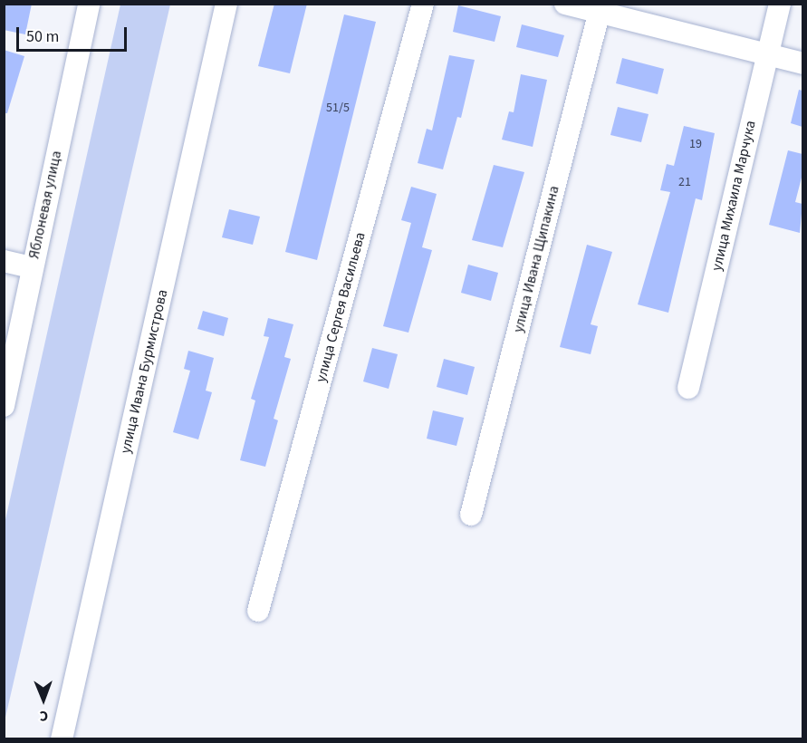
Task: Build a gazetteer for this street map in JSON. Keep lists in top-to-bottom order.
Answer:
{
  "streets": {
    "street": [
      "улица Михаила Марчука",
      "Яблоневая улица",
      "улица Ивана Щипакина",
      "улица Сергея Васильева",
      "улица Ивана Бурмистрова"
    ]
  },
  "house_numbers": ["51/5", "19", "21"],
  "scale_bar": "50 m",
  "north": "bottom"
}
